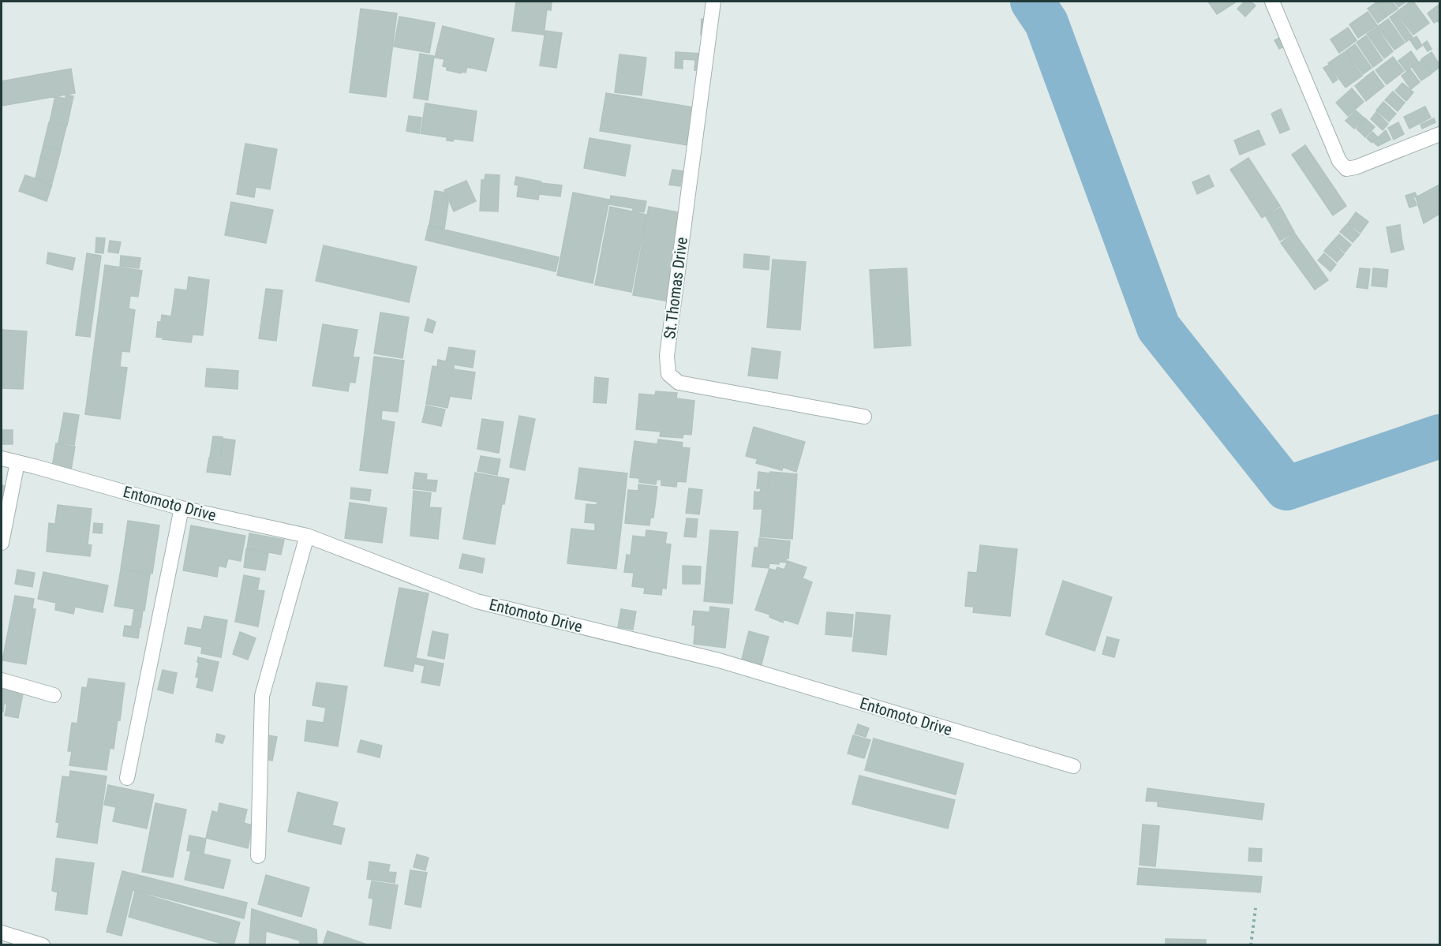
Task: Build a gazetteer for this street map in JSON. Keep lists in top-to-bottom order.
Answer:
{
  "streets": {
    "street": ["St.Thomas Drive", "Entomoto Drive"]
  }
}
